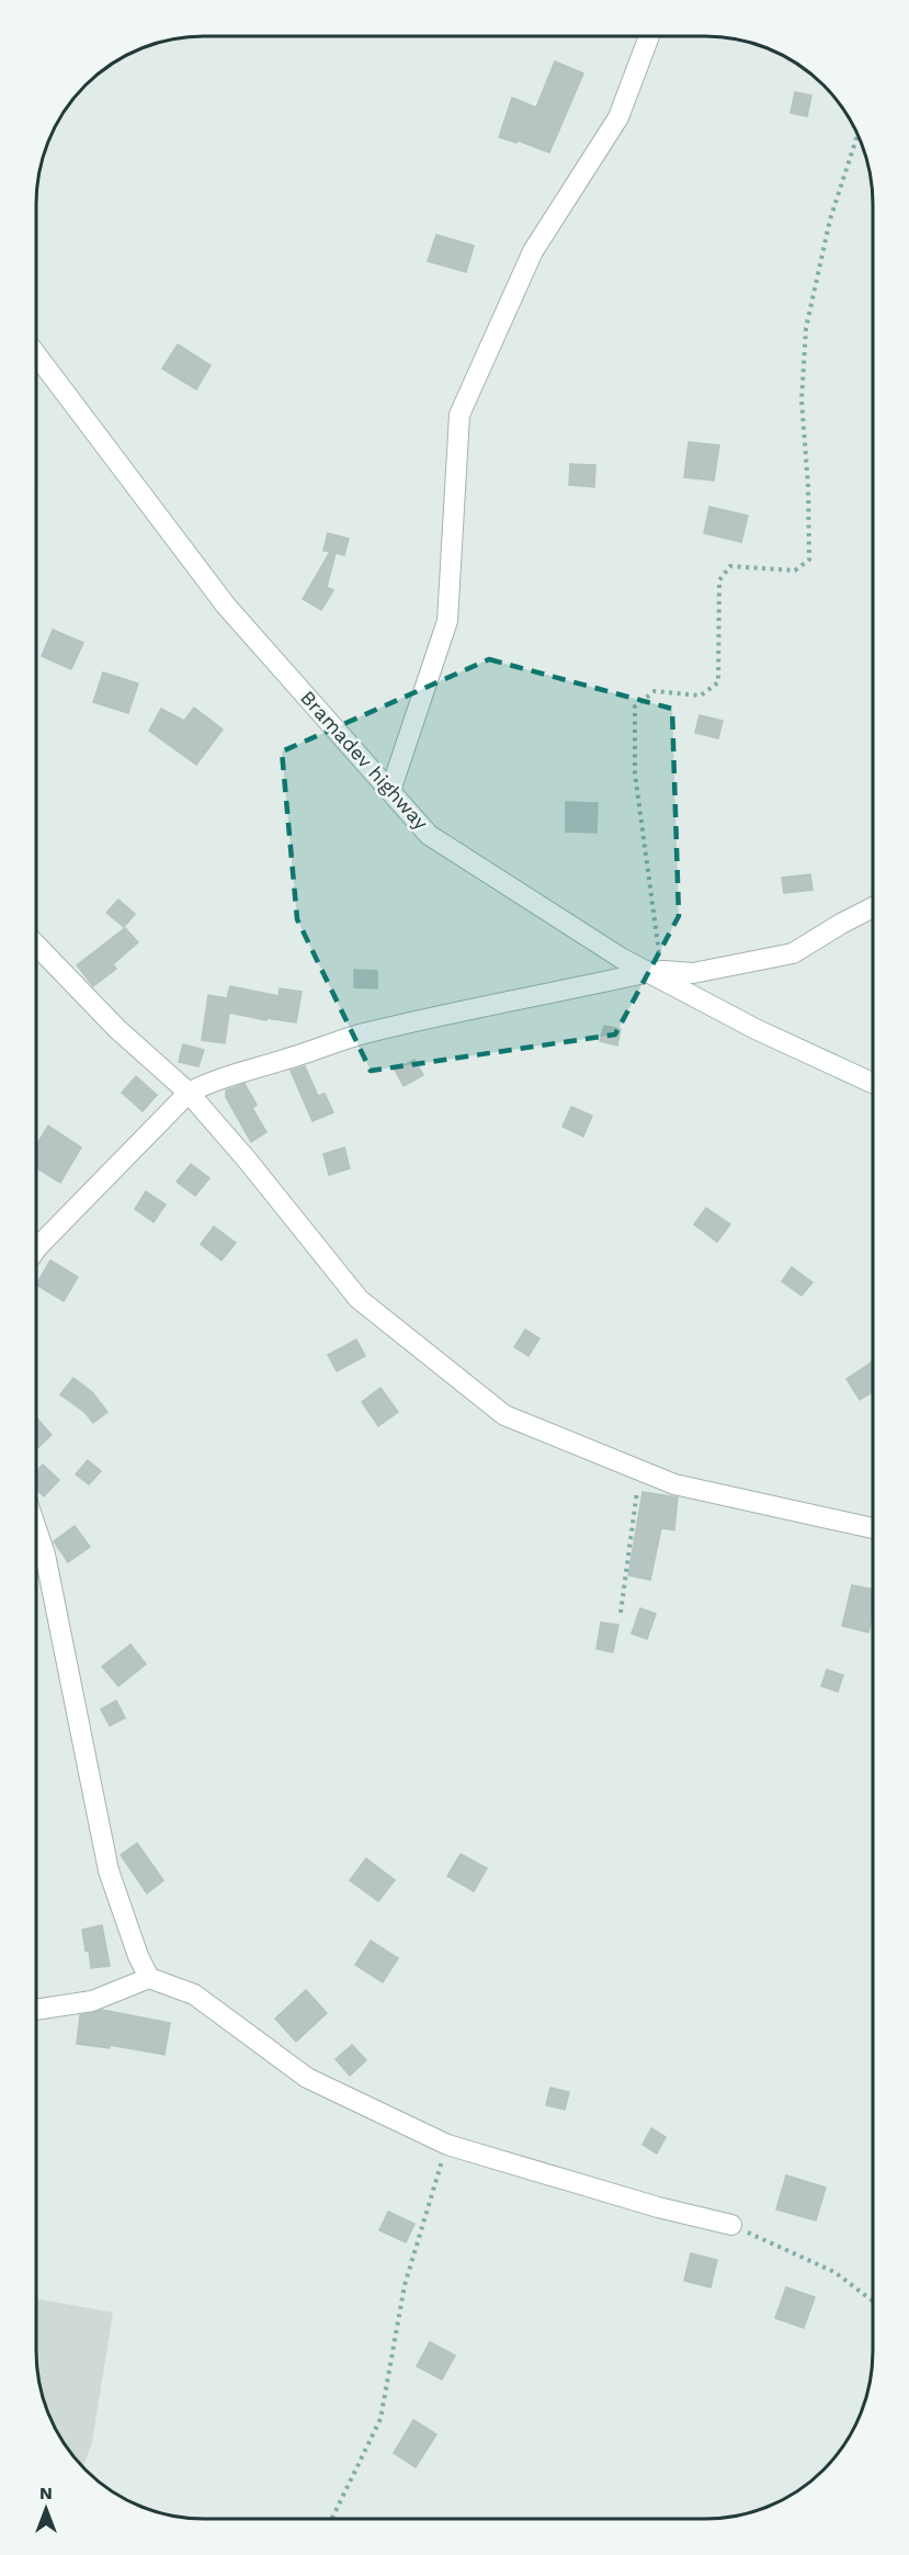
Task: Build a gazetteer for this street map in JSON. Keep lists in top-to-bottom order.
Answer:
{
  "streets": {
    "street": ["Bramadev highway"]
  },
  "north": "top"
}
